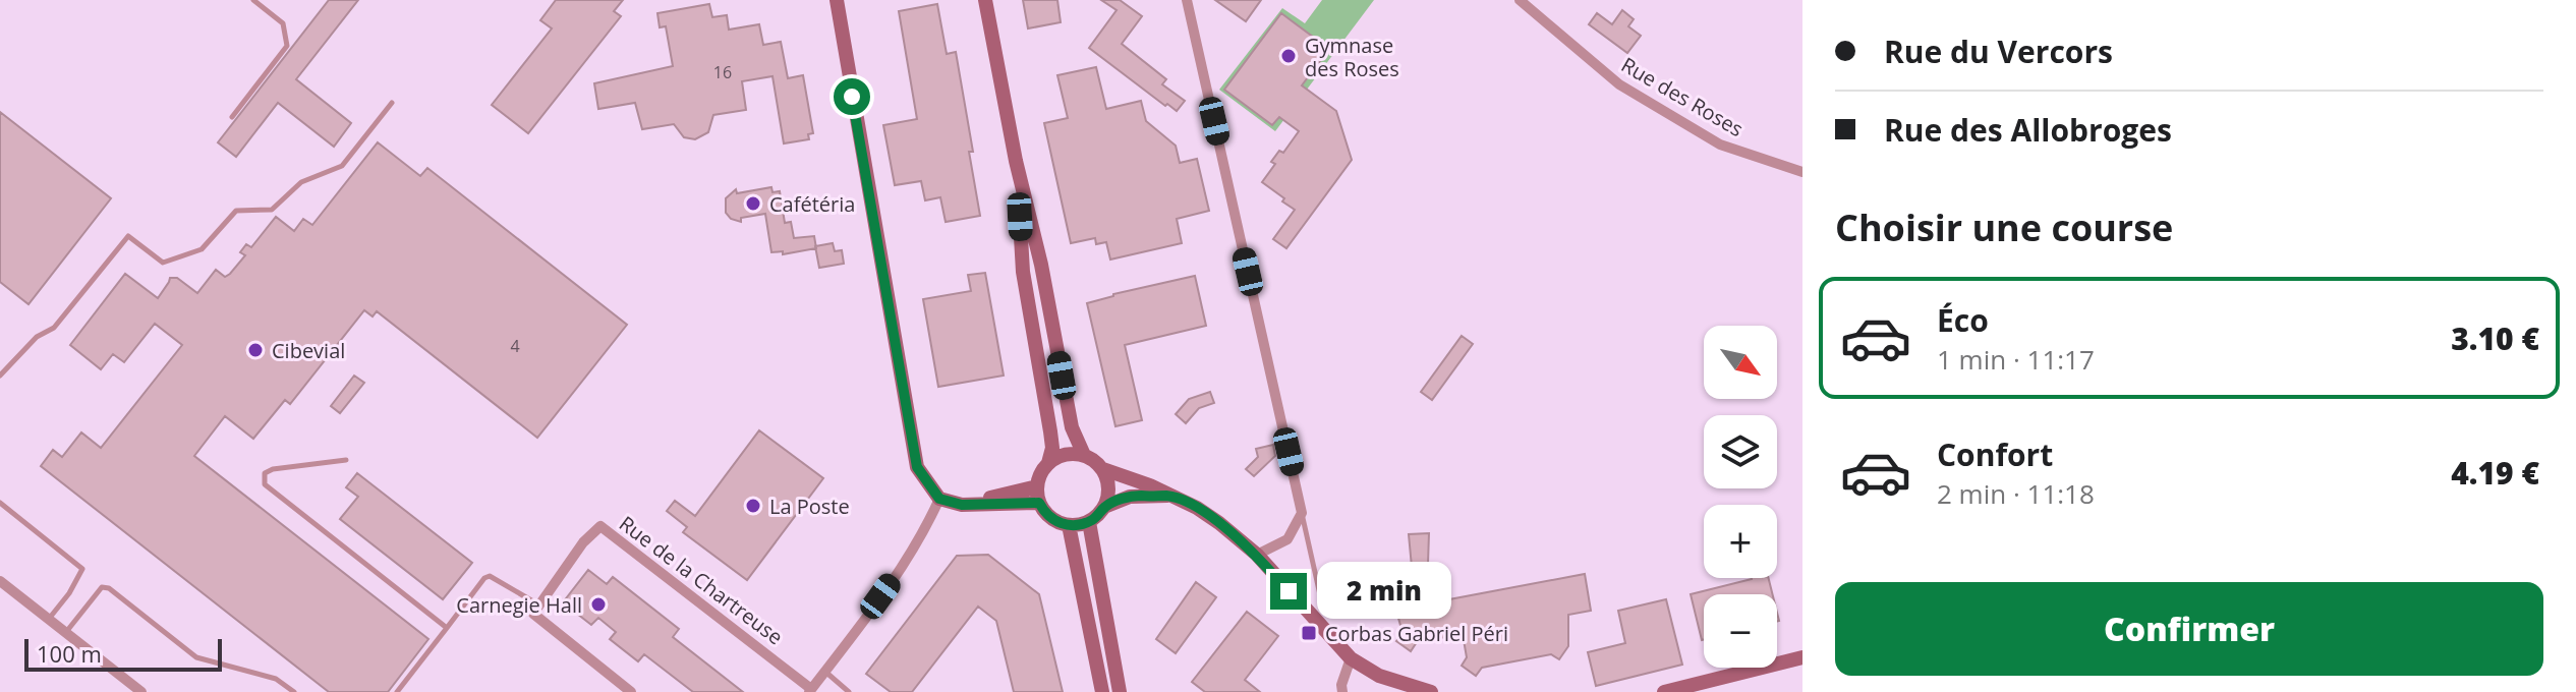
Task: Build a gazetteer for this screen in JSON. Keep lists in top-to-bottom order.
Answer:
{
  "streets": {
    "street": ["Rue des Roses", "Rue de la Chartreuse"]
  },
  "places": {
    "other": [
      "Gymnase des Roses",
      "Cafétéria",
      "Cibevial",
      "La Poste",
      "Carnegie Hall"
    ],
    "transit": ["Corbas Gabriel Péri"]
  },
  "house_numbers": ["16", "4"],
  "scale_bar": "100 m",
  "north": "bottom right",
  "page": {
    "banner": ["Rue du Vercors", "Rue des Allobroges"],
    "heading": "Choisir une course",
    "list": [
      {
        "name": "Éco",
        "note": "1 min · 11:17",
        "value": "3.10 €"
      },
      {
        "name": "Confort",
        "note": "2 min · 11:18",
        "value": "4.19 €"
      }
    ],
    "map_buttons": ["+", "−"],
    "bubble": "2 min",
    "buttons": "Confirmer",
    "scale": "100 m"
  }
}
